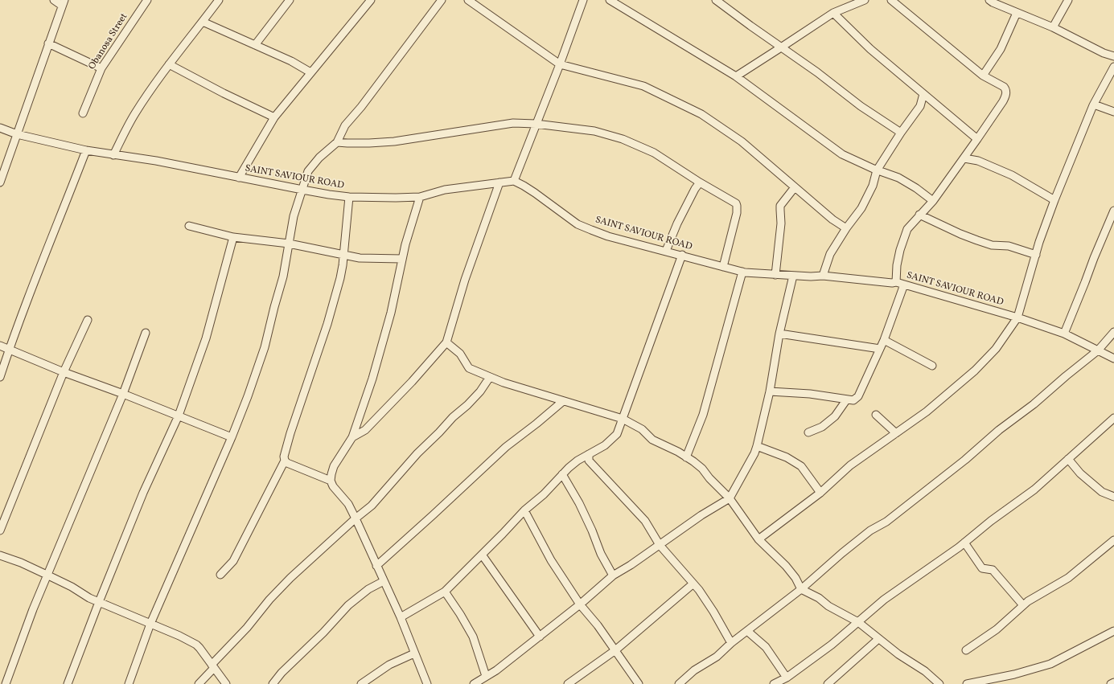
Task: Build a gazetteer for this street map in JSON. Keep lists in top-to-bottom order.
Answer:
{
  "streets": {
    "street": ["Obanosa Street", "SAINT SAVIOUR ROAD"]
  }
}
